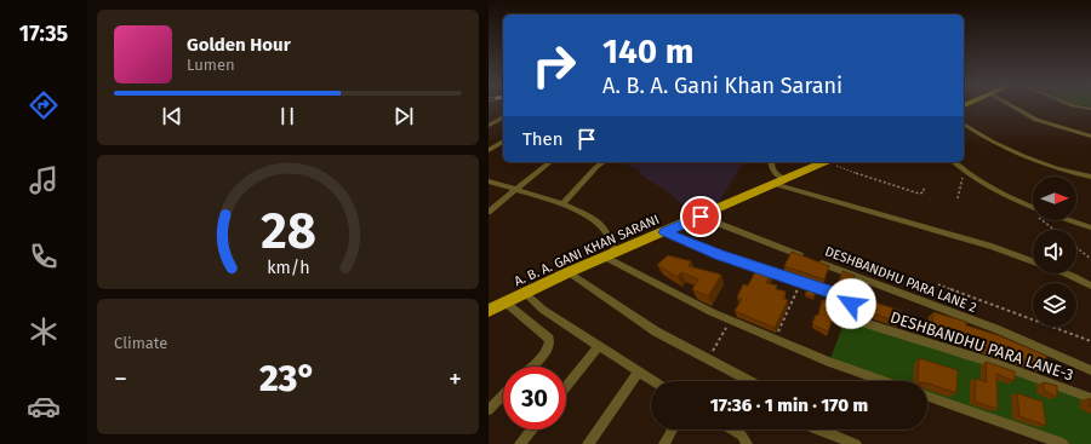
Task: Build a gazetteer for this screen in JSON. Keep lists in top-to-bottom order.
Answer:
{
  "streets": {
    "main road": ["A. B. A. GANI KHAN SARANI"],
    "street": ["DESHBANDHU PARA LANE 2", "DESHBANDHU PARA LANE-3"]
  },
  "crossings": [
    ["A. B. A. GANI KHAN SARANI", "DESHBANDHU PARA LANE 2"],
    ["A. B. A. GANI KHAN SARANI", "DESHBANDHU PARA LANE-3"]
  ],
  "north": "right",
  "page": {
    "tabs": "17:35",
    "turn": ["140 m", "A. B. A. Gani Khan Sarani"],
    "song": ["Golden Hour", "Lumen"],
    "then": "Then",
    "tile": "Climate",
    "heat": ["−", "23°", "+"],
    "limit": "30",
    "trip": "17:36 · 1 min · 170 m",
    "gauge": ["28", "km/h"]
  }
}
